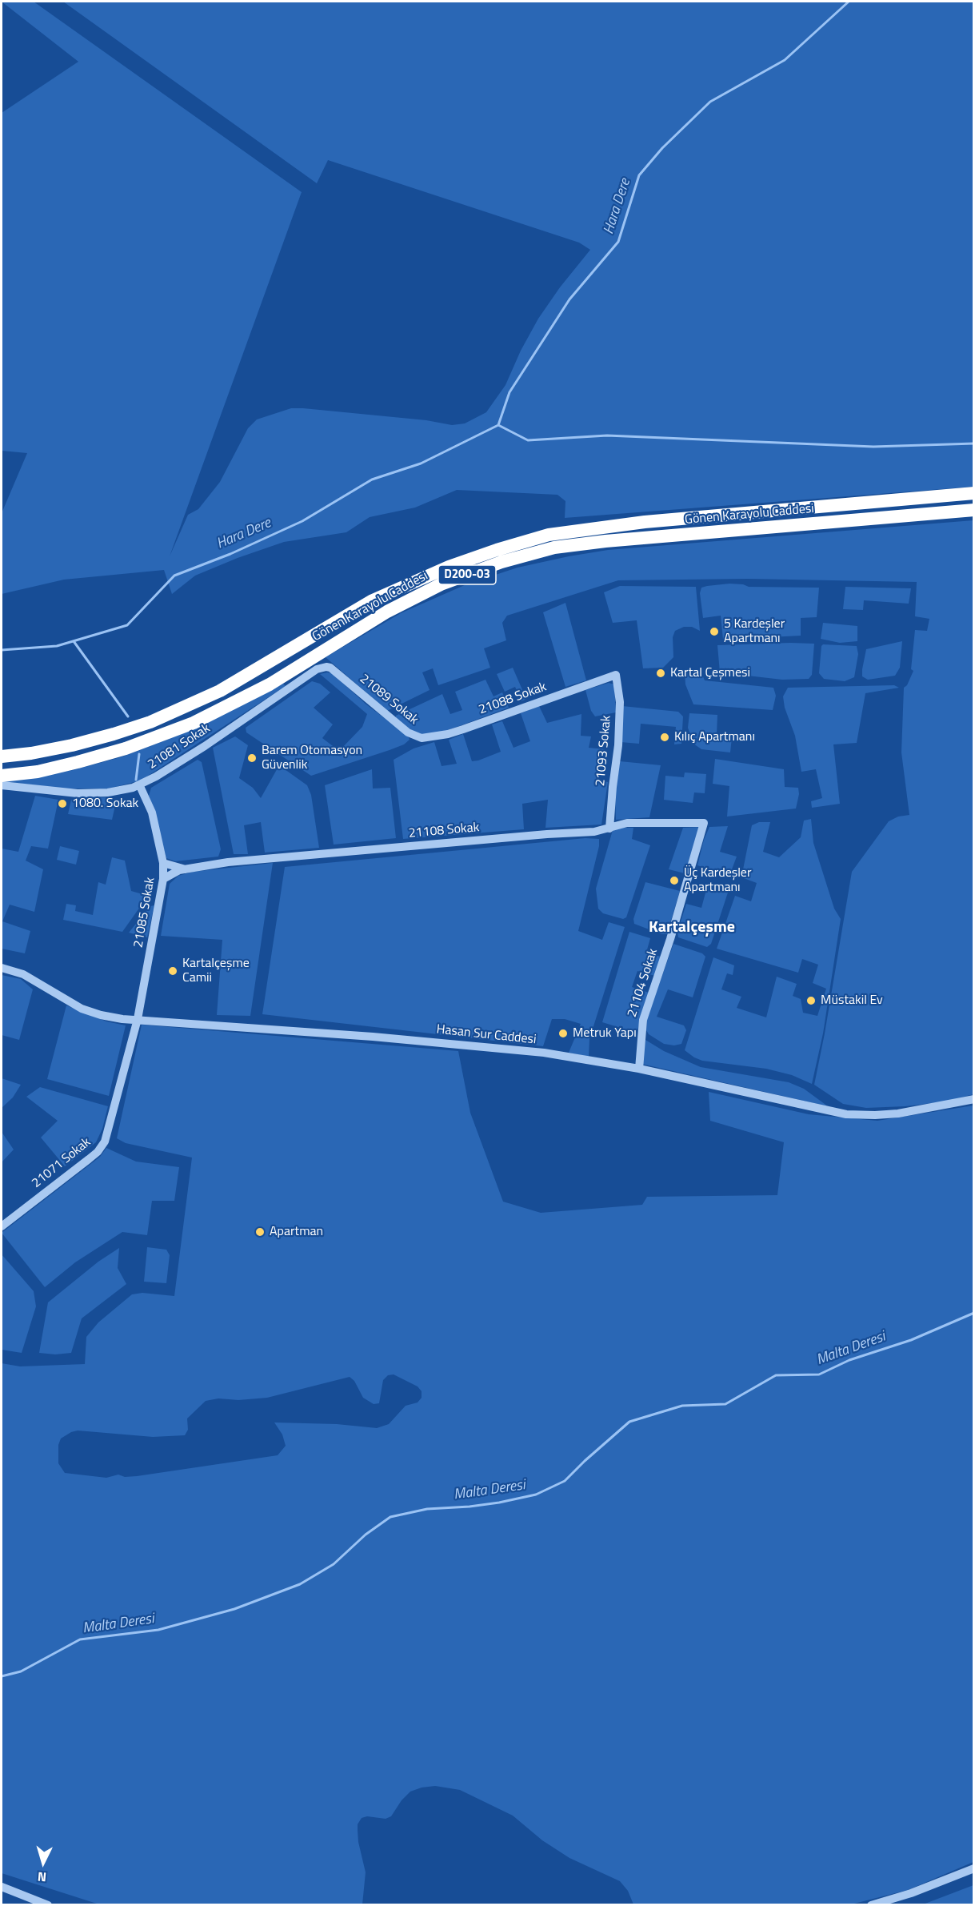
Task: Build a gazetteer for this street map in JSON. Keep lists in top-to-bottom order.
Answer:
{
  "streets": {
    "highway": ["Gönen Karayolu Caddesi", "D200-03"],
    "street": [
      "21088 Sokak",
      "21089 Sokak",
      "21081 Sokak",
      "21093 Sokak",
      "21108 Sokak",
      "21085 Sokak",
      "21104 Sokak",
      "Hasan Sur Caddesi",
      "21071 Sokak"
    ]
  },
  "crossings": [
    ["21088 Sokak", "21089 Sokak"],
    ["21088 Sokak", "21093 Sokak"],
    ["21089 Sokak", "21081 Sokak"],
    ["21081 Sokak", "21085 Sokak"],
    ["21093 Sokak", "21108 Sokak"],
    ["21108 Sokak", "21085 Sokak"],
    ["21108 Sokak", "21104 Sokak"],
    ["21085 Sokak", "Hasan Sur Caddesi"],
    ["21085 Sokak", "21071 Sokak"],
    ["21104 Sokak", "Hasan Sur Caddesi"],
    ["Hasan Sur Caddesi", "21071 Sokak"]
  ],
  "districts": ["Kartalçeşme"],
  "water": ["Hara Dere", "Malta Deresi"],
  "places": [
    "5 Kardeşler Apartmanı",
    "Kartal Çeşmesi",
    "Kılıç Apartmanı",
    "Barem Otomasyon Güvenlik",
    "1080. Sokak",
    "Üç Kardeşler Apartmanı",
    "Kartalçeşme Camii",
    "Müstakil Ev",
    "Metruk Yapı",
    "Apartman"
  ],
  "north": "bottom"
}
